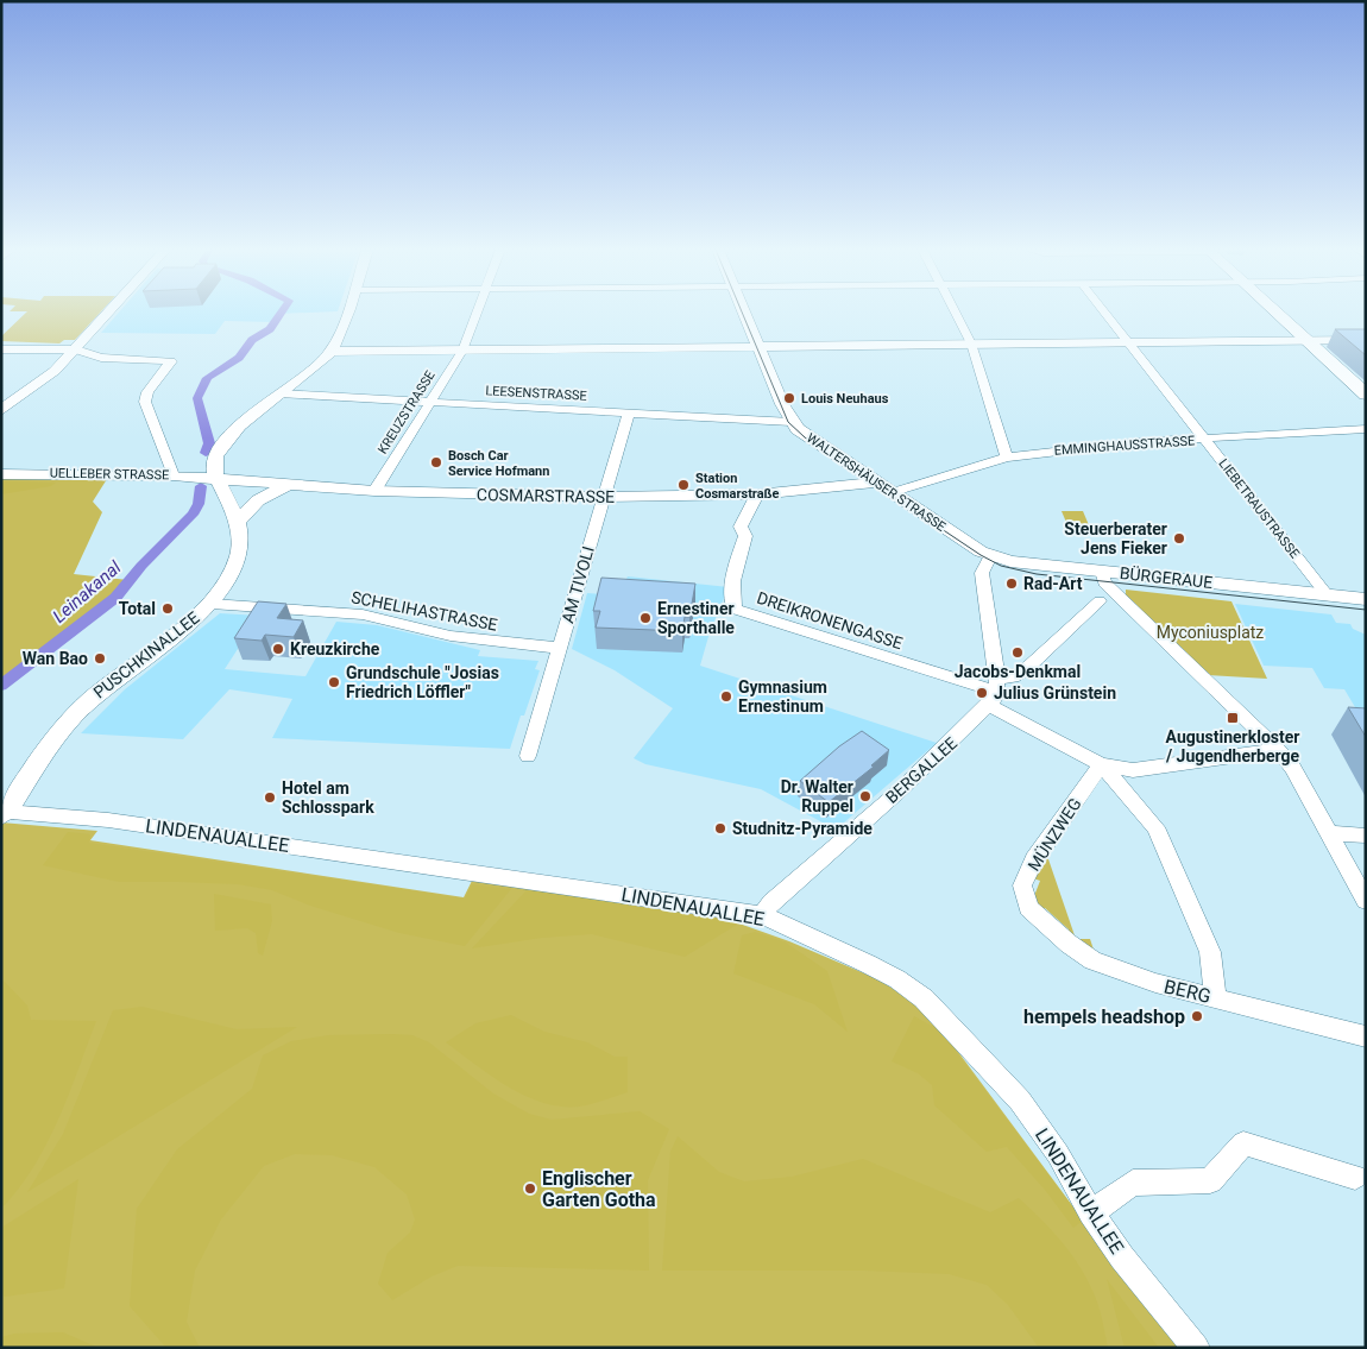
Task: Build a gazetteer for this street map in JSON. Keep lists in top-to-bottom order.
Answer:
{
  "streets": {
    "street": [
      "LEESENSTRASSE",
      "KREUZSTRASSE",
      "EMMINGHAUSSTRASSE",
      "UELLEBER STRASSE",
      "WALTERSHÄUSER STRASSE",
      "COSMARSTRASSE",
      "LIEBETRAUSTRASSE",
      "BÜRGERAUE",
      "AM TIVOLI",
      "SCHELIHASTRASSE",
      "DREIKRONENGASSE",
      "PUSCHKINALLEE",
      "BERGALLEE",
      "MÜNZWEG",
      "LINDENAUALLEE",
      "BERG"
    ]
  },
  "crossings": [
    ["LEESENSTRASSE", "KREUZSTRASSE"],
    ["LEESENSTRASSE", "WALTERSHÄUSER STRASSE"],
    ["LEESENSTRASSE", "AM TIVOLI"],
    ["KREUZSTRASSE", "COSMARSTRASSE"],
    ["EMMINGHAUSSTRASSE", "WALTERSHÄUSER STRASSE"],
    ["EMMINGHAUSSTRASSE", "LIEBETRAUSTRASSE"],
    ["UELLEBER STRASSE", "COSMARSTRASSE"],
    ["UELLEBER STRASSE", "PUSCHKINALLEE"],
    ["WALTERSHÄUSER STRASSE", "COSMARSTRASSE"],
    ["WALTERSHÄUSER STRASSE", "BÜRGERAUE"],
    ["COSMARSTRASSE", "AM TIVOLI"],
    ["COSMARSTRASSE", "DREIKRONENGASSE"],
    ["COSMARSTRASSE", "PUSCHKINALLEE"],
    ["LIEBETRAUSTRASSE", "BÜRGERAUE"],
    ["AM TIVOLI", "SCHELIHASTRASSE"],
    ["SCHELIHASTRASSE", "PUSCHKINALLEE"],
    ["DREIKRONENGASSE", "BERGALLEE"],
    ["PUSCHKINALLEE", "LINDENAUALLEE"],
    ["BERGALLEE", "LINDENAUALLEE"],
    ["MÜNZWEG", "BERG"]
  ],
  "water": ["Leinakanal"],
  "parks": ["Myconiusplatz"],
  "places": {
    "other": [
      "Louis Neuhaus",
      "Bosch Car Service Hofmann",
      "Station Cosmarstraße",
      "Steuerberater Jens Fieker",
      "Rad-Art",
      "Total",
      "Ernestiner Sporthalle",
      "Kreuzkirche",
      "Jacobs-Denkmal",
      "Wan Bao",
      "Grundschule \"Josias Friedrich Löffler\"",
      "Julius Grünstein",
      "Gymnasium Ernestinum",
      "Dr. Walter Ruppel",
      "Hotel am Schlosspark",
      "Studnitz-Pyramide",
      "hempels headshop",
      "Englischer Garten Gotha"
    ],
    "transit": ["Augustinerkloster / Jugendherberge"]
  }
}
